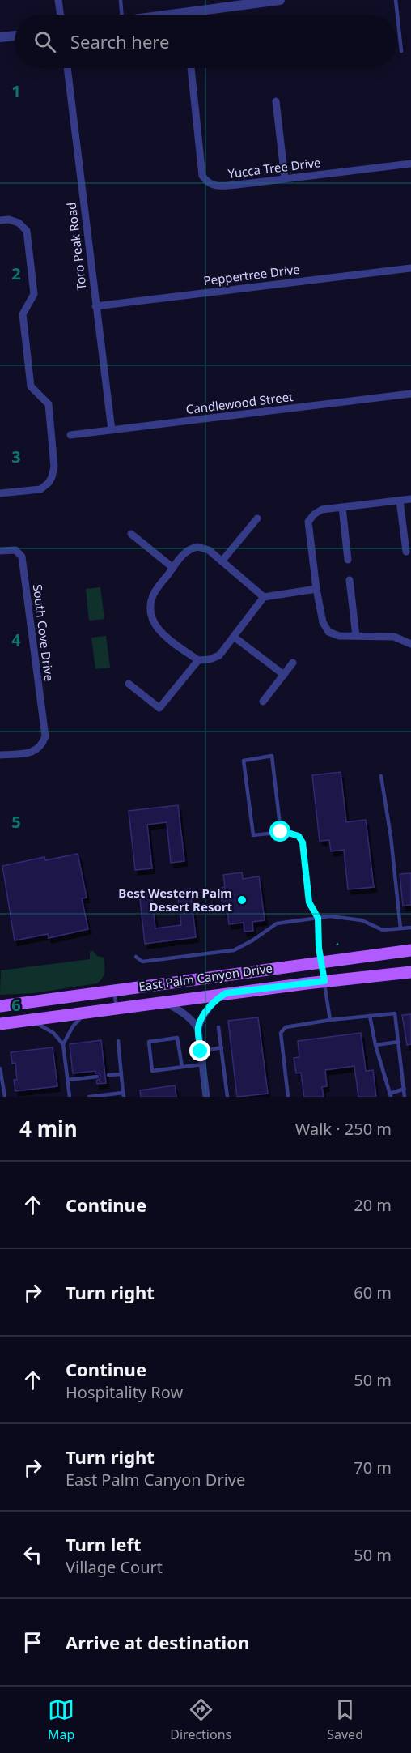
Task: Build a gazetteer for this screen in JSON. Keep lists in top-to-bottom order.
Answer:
{
  "streets": {
    "main road": ["East Palm Canyon Drive"],
    "street": [
      "Yucca Tree Drive",
      "Toro Peak Road",
      "Peppertree Drive",
      "Candlewood Street",
      "South Cove Drive"
    ]
  },
  "crossings": [
    ["Toro Peak Road", "Peppertree Drive"],
    ["Toro Peak Road", "Candlewood Street"]
  ],
  "places": ["Best Western Palm Desert Resort"],
  "page": {
    "search": "Search here",
    "heading": ["4 min", "Walk · 250 m"],
    "list": [
      ["Continue", "20 m"],
      ["Turn right", "60 m"],
      ["Continue", "Hospitality Row", "50 m"],
      ["Turn right", "East Palm Canyon Drive", "70 m"],
      ["Turn left", "Village Court", "50 m"],
      "Arrive at destination"
    ],
    "nav": ["Map", "Directions", "Saved"]
  },
  "grid": {
    "rows": [
      "1",
      "2",
      "3",
      "4",
      "5",
      "6"
    ]
  }
}
